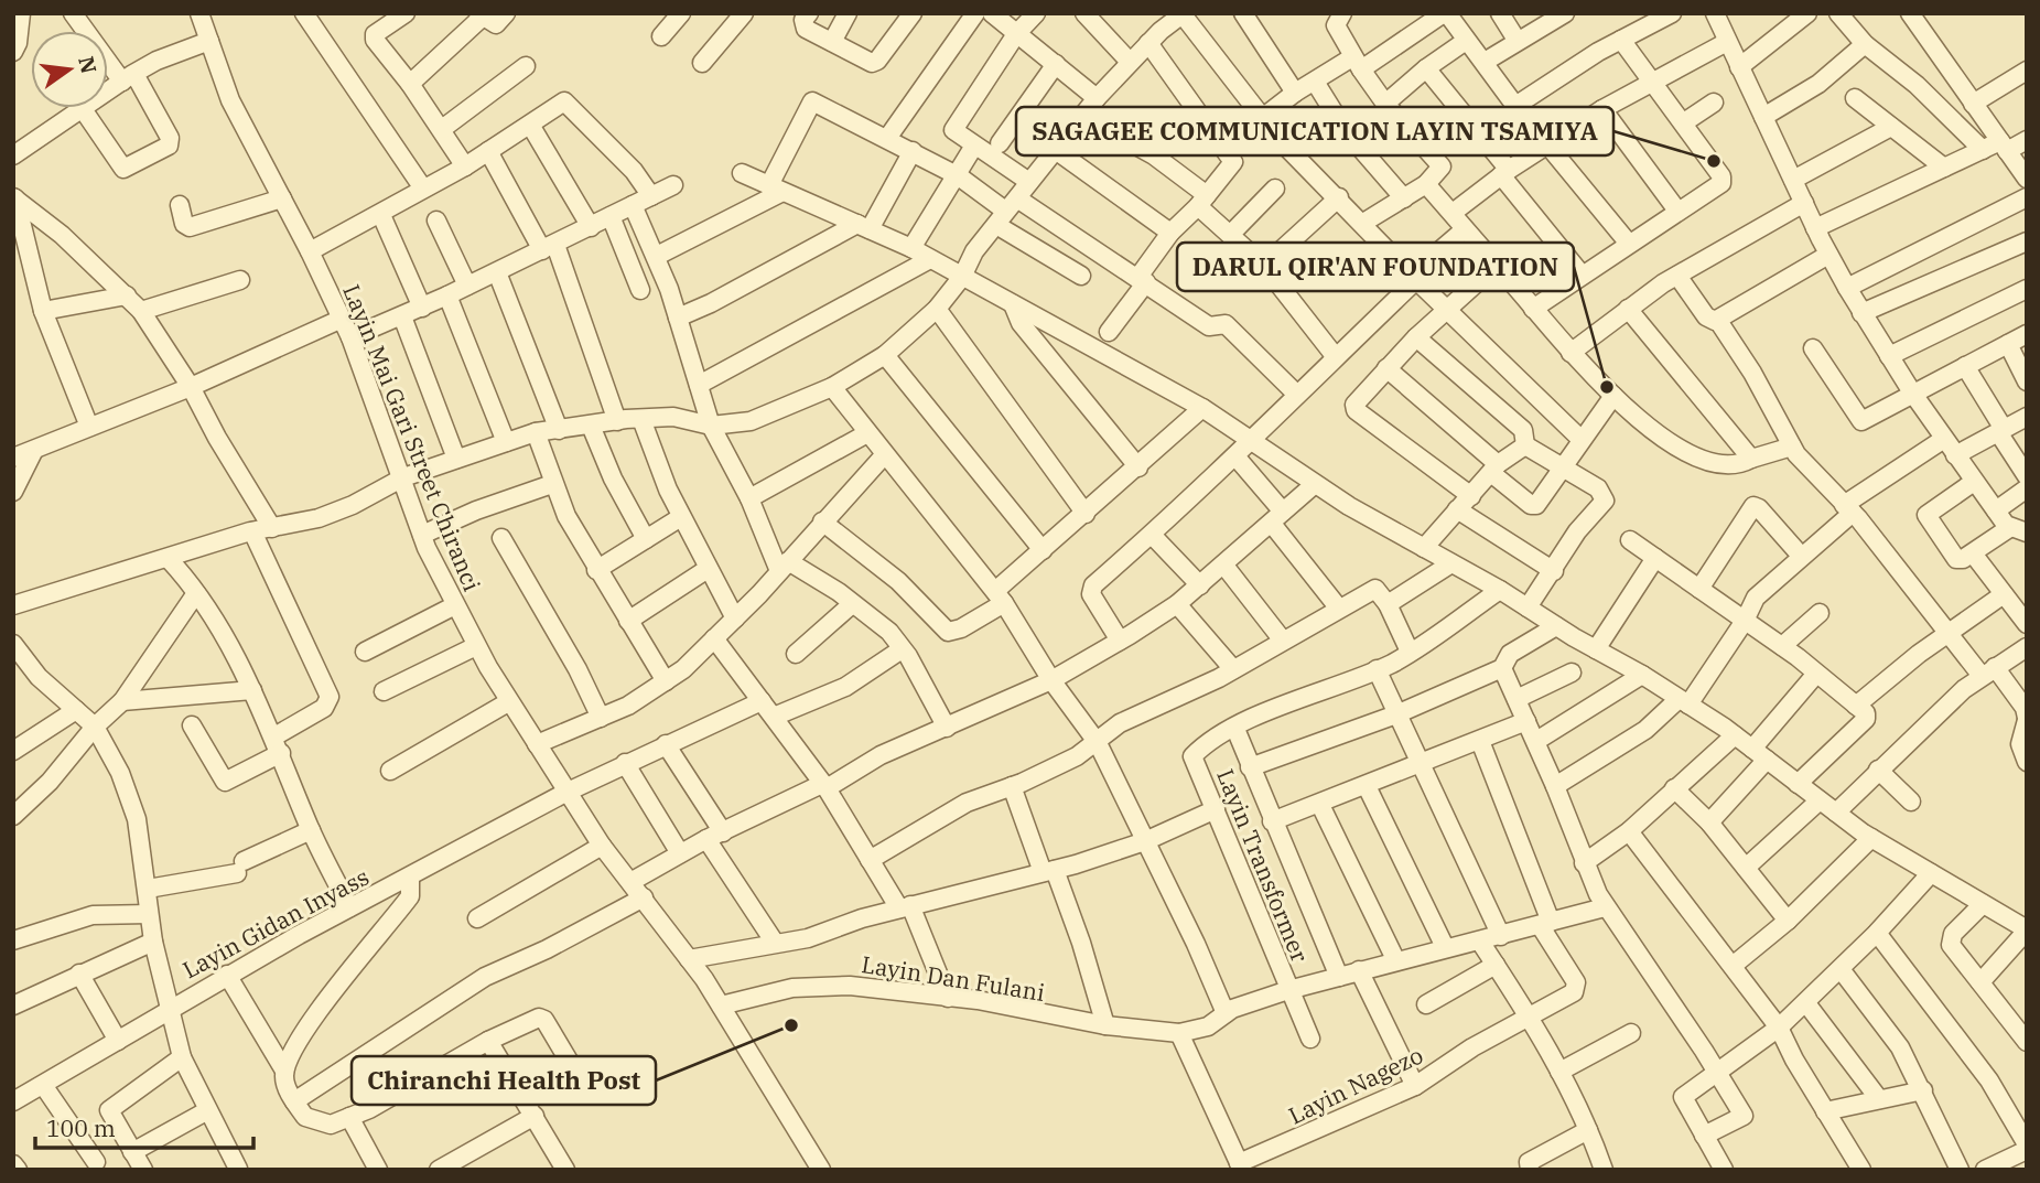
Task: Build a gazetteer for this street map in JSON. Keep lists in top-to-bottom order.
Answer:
{
  "streets": {
    "street": [
      "Layin Mai Gari Street Chiranci",
      "Layin Transformer",
      "Layin Gidan Inyass",
      "Layin Dan Fulani",
      "Layin Nagezo"
    ]
  },
  "crossings": [
    ["Layin Mai Gari Street Chiranci", "Layin Gidan Inyass"],
    ["Layin Mai Gari Street Chiranci", "Layin Dan Fulani"],
    ["Layin Transformer", "Layin Dan Fulani"],
    ["Layin Dan Fulani", "Layin Nagezo"]
  ],
  "places": ["SAGAGEE COMMUNICATION LAYIN TSAMIYA", "DARUL QIR'AN FOUNDATION", "Chiranchi Health Post"],
  "scale_bar": "100 m",
  "north": "right"
}
